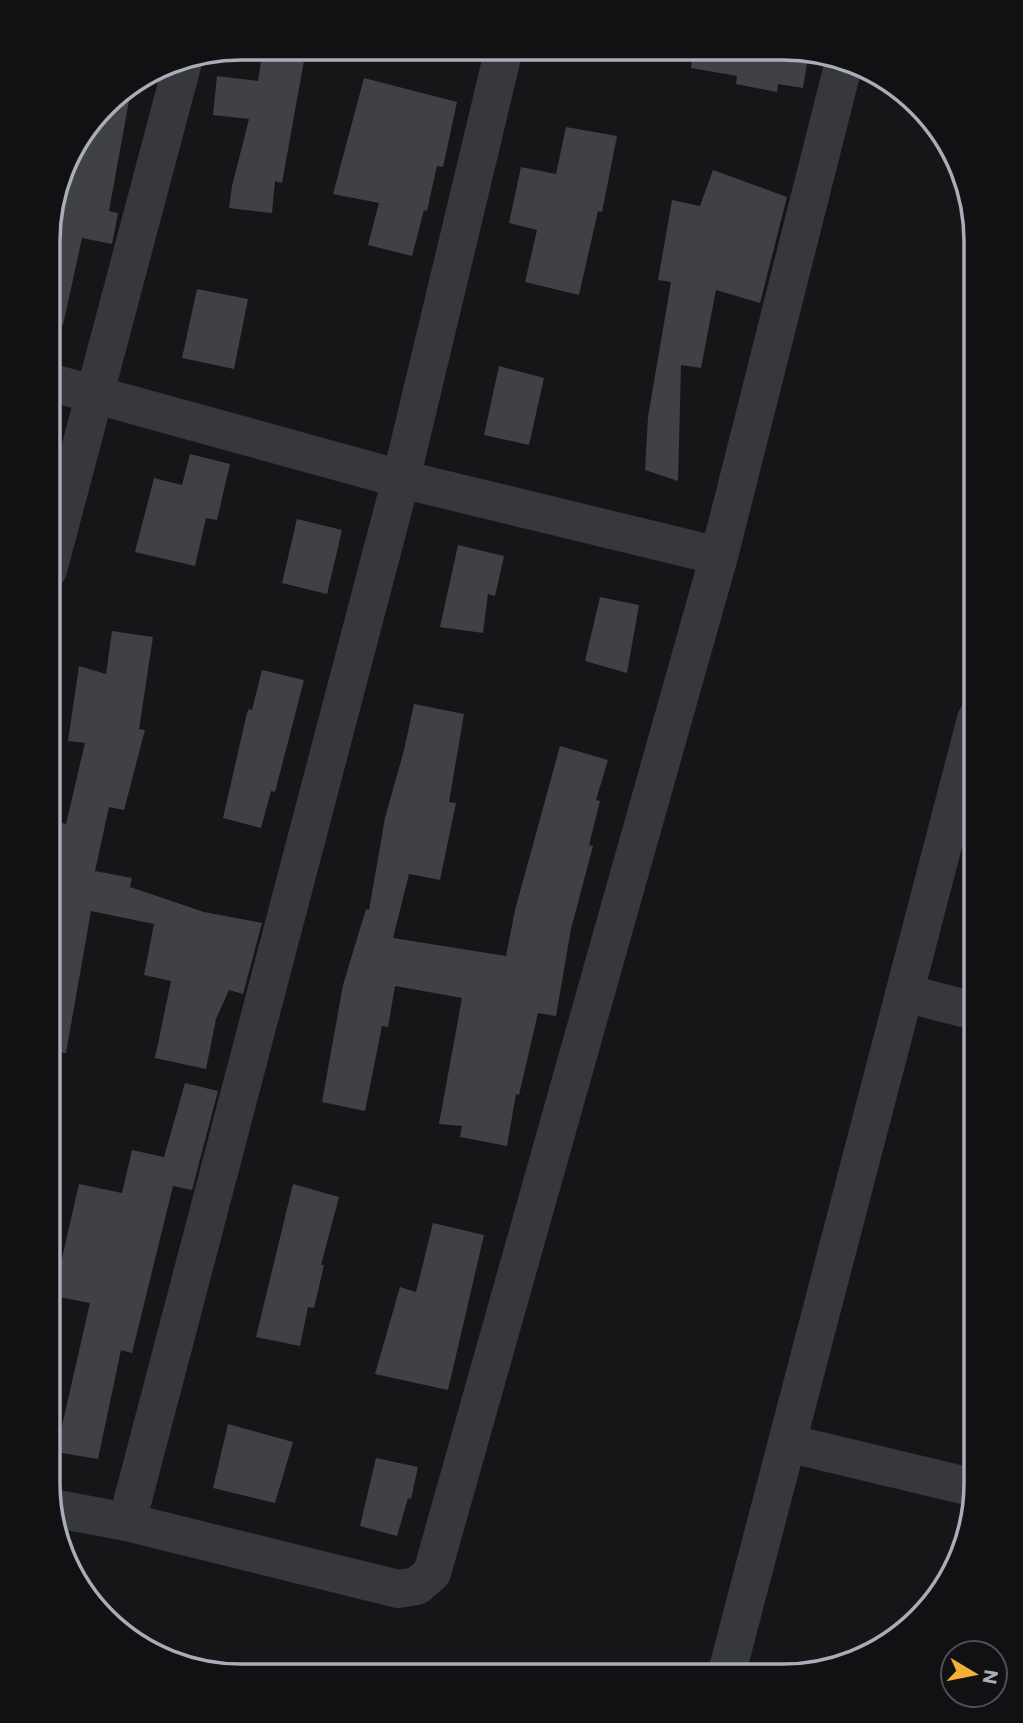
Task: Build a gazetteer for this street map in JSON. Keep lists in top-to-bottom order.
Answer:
{
  "north": "right"
}
